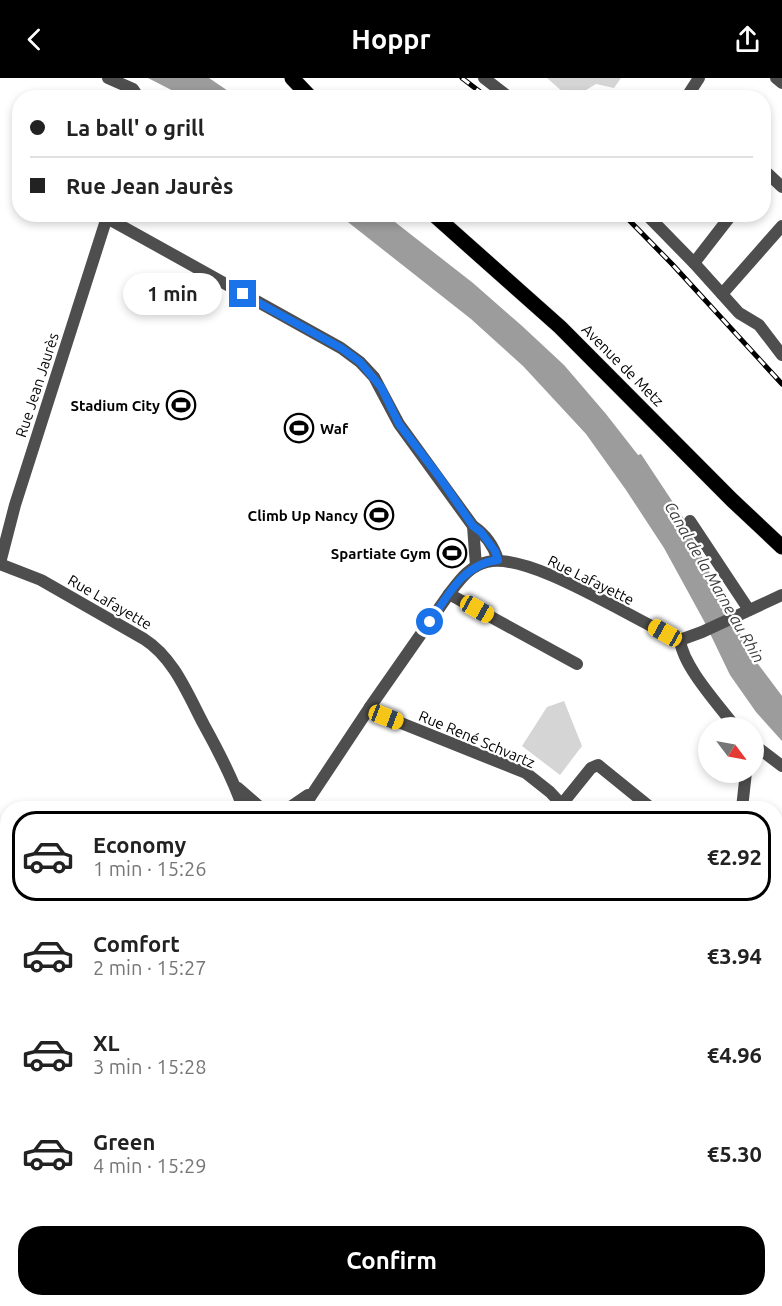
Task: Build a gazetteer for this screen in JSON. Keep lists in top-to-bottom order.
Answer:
{
  "streets": {
    "main road": ["Avenue de Metz"],
    "street": ["Rue Jean Jaurès", "Rue Lafayette", "Rue René Schvartz"]
  },
  "crossings": [
    ["Rue Jean Jaurès", "Rue Lafayette"],
    ["Rue Lafayette", "Rue René Schvartz"]
  ],
  "water": ["Canal de la Marne au Rhin"],
  "places": {
    "sports": [
      "Stadium City",
      "Waf",
      "Climb Up Nancy",
      "Spartiate Gym"
    ]
  },
  "north": "bottom right",
  "page": {
    "header": "Hoppr",
    "banner": ["La ball' o grill", "Rue Jean Jaurès"],
    "bubble": "1 min",
    "list": [
      {
        "name": "Economy",
        "note": "1 min · 15:26",
        "value": "€2.92"
      },
      {
        "name": "Comfort",
        "note": "2 min · 15:27",
        "value": "€3.94"
      },
      {
        "name": "XL",
        "note": "3 min · 15:28",
        "value": "€4.96"
      },
      {
        "name": "Green",
        "note": "4 min · 15:29",
        "value": "€5.30"
      }
    ],
    "buttons": "Confirm"
  }
}
